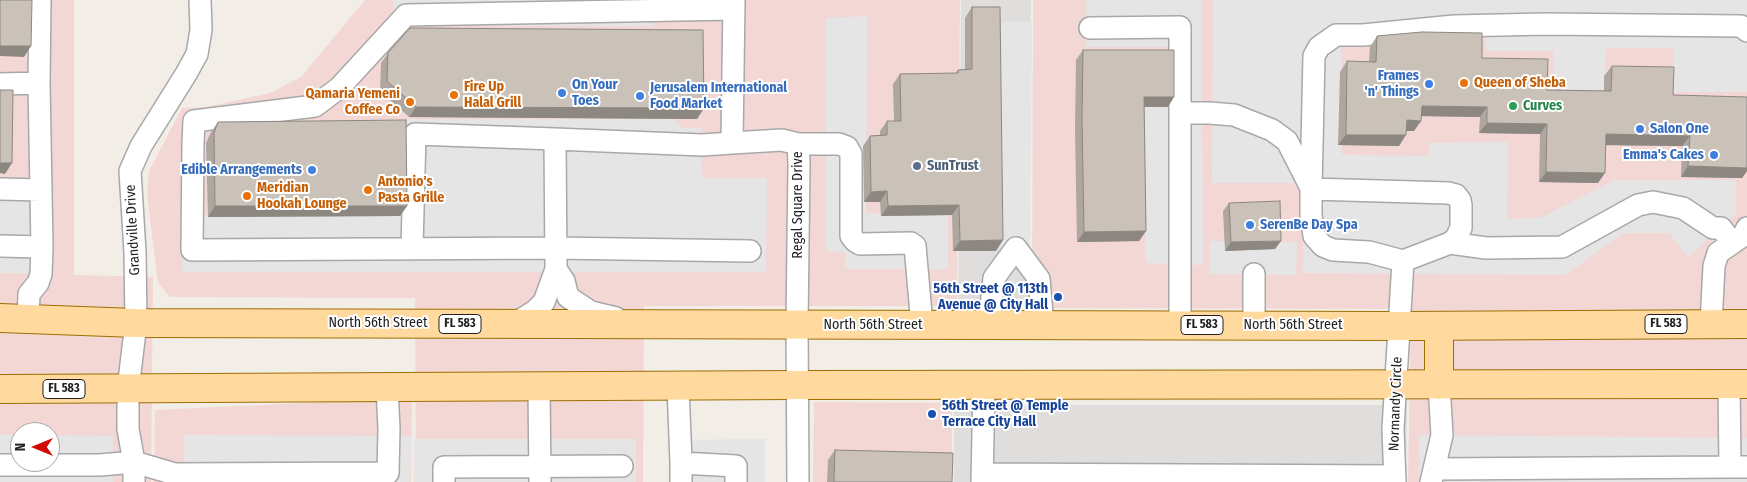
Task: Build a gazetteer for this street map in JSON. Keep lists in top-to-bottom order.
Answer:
{
  "streets": {
    "main road": ["North 56th Street", "FL 583"],
    "street": ["Regal Square Drive", "Grandville Drive", "Normandy Circle"]
  },
  "crossings": [
    ["Regal Square Drive", "North 56th Street"],
    ["Regal Square Drive", "FL 583"],
    ["Grandville Drive", "North 56th Street"],
    ["Grandville Drive", "FL 583"],
    ["North 56th Street", "Normandy Circle"],
    ["FL 583", "Normandy Circle"]
  ],
  "places": [
    "Queen of Sheba",
    "Frames 'n' Things",
    "On Your Toes",
    "Fire Up Halal Grill",
    "Jerusalem International Food Market",
    "Qamaria Yemeni Coffee Co",
    "Curves",
    "Salon One",
    "Emma's Cakes",
    "SunTrust",
    "Edible Arrangements",
    "Antonio's Pasta Grille",
    "Meridian Hookah Lounge",
    "SerenBe Day Spa",
    "56th Street @ 113th Avenue @ City Hall",
    "56th Street @ Temple Terrace City Hall"
  ],
  "north": "left"
}
